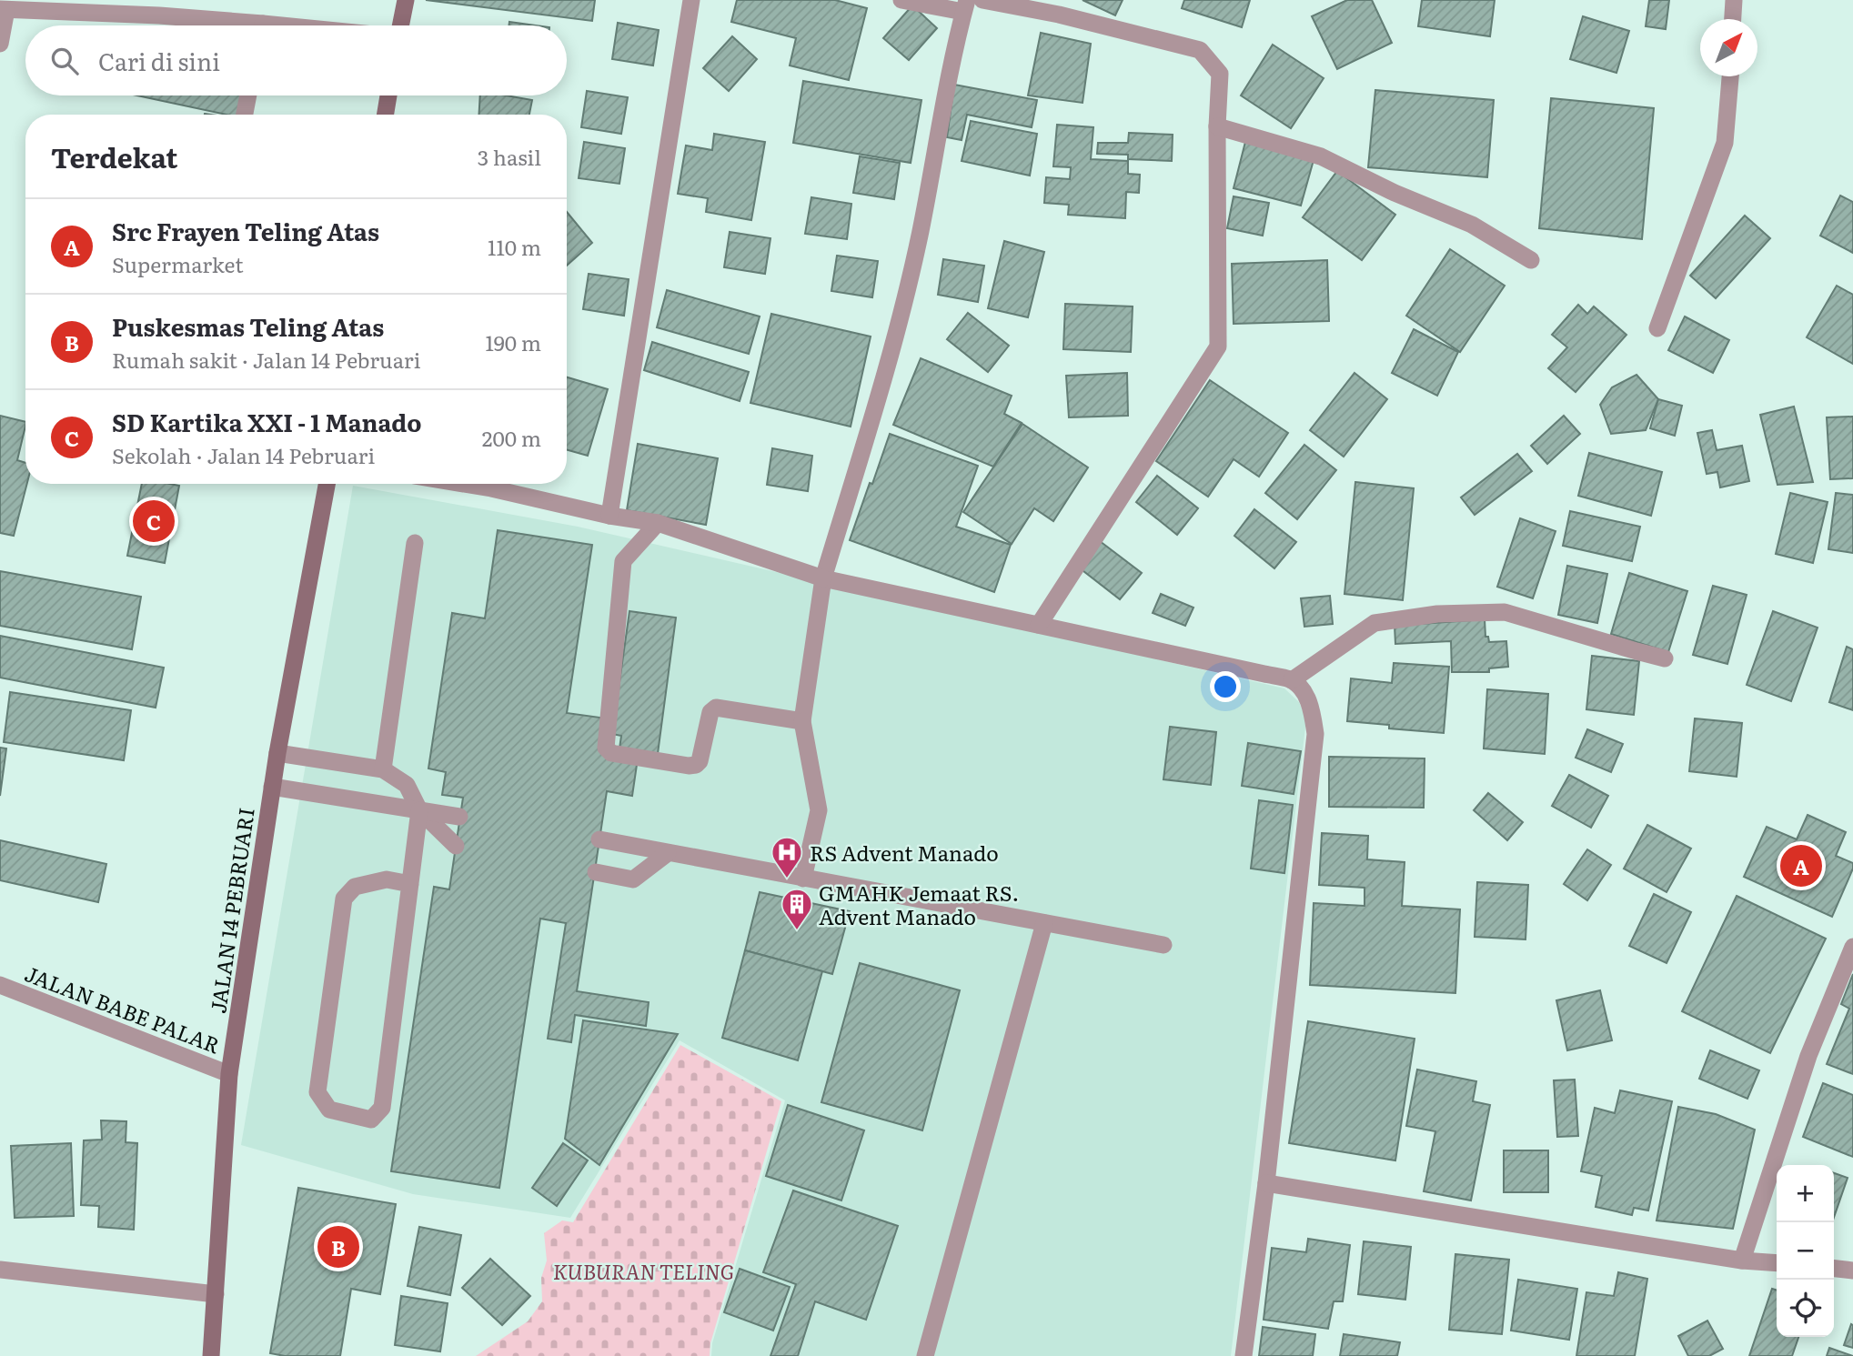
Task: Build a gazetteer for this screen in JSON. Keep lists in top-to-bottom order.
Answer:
{
  "streets": {
    "main road": ["JALAN 14 PEBRUARI"],
    "street": ["JALAN BABE PALAR"]
  },
  "crossings": [
    ["JALAN 14 PEBRUARI", "JALAN BABE PALAR"]
  ],
  "parks": ["KUBURAN TELING"],
  "places": {
    "hospital": ["RS Advent Manado"],
    "building": ["GMAHK Jemaat RS. Advent Manado"]
  },
  "north": "top right",
  "page": {
    "search": "Cari di sini",
    "heading": ["Terdekat", "3 hasil"],
    "list": [
      {
        "mark": "A",
        "name": "Src Frayen Teling Atas",
        "note": "Supermarket",
        "value": "110 m"
      },
      {
        "mark": "B",
        "name": "Puskesmas Teling Atas",
        "note": "Rumah sakit · Jalan 14 Pebruari",
        "value": "190 m"
      },
      {
        "mark": "C",
        "name": "SD Kartika XXI - 1 Manado",
        "note": "Sekolah · Jalan 14 Pebruari",
        "value": "200 m"
      }
    ],
    "pins": ["C", "A", "B"],
    "map_buttons": ["+", "−"]
  }
}
